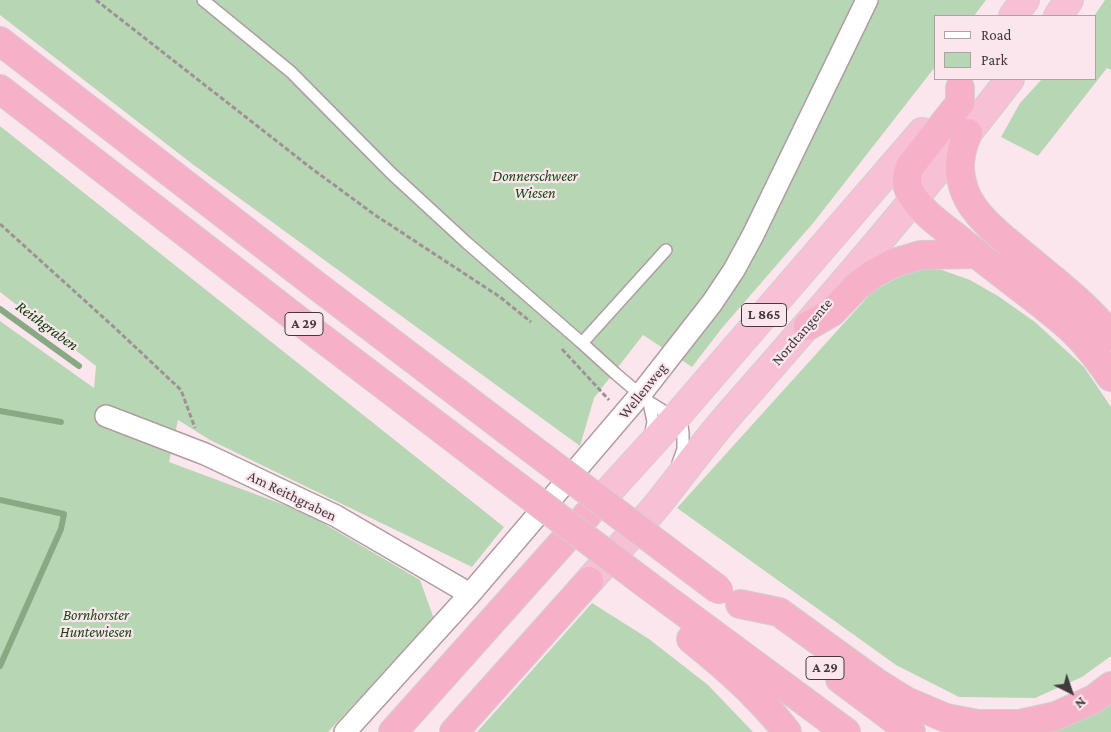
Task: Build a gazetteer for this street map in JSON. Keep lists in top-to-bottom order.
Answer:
{
  "streets": {
    "highway": ["L 865", "A 29", "Nordtangente"],
    "street": ["Wellenweg", "Am Reithgraben"]
  },
  "crossings": [
    ["Wellenweg", "Am Reithgraben"]
  ],
  "water": ["Reithgraben"],
  "parks": ["Donnerschweer Wiesen", "Bornhorster Huntewiesen"],
  "legend": ["Road", "Park"],
  "north": "bottom right"
}
